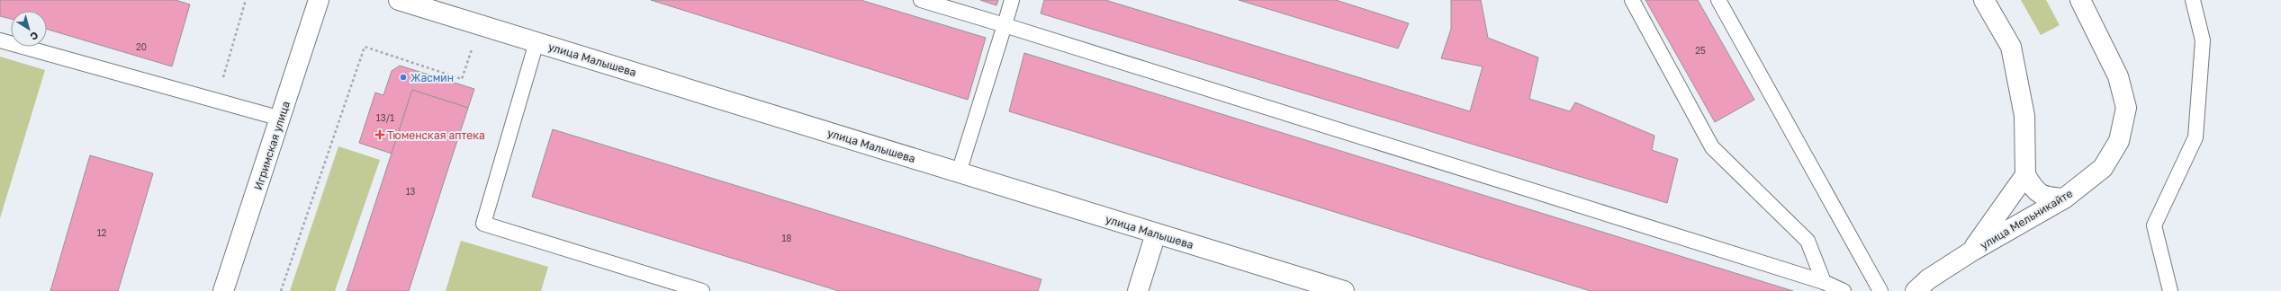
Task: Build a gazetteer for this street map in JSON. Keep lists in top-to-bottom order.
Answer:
{
  "streets": {
    "street": ["улица Малышева", "Игримская улица", "улица Мельникайте"]
  },
  "places": {
    "other": ["Жасмин"],
    "health": ["Тюменская аптека"]
  },
  "house_numbers": [
    "20",
    "25",
    "13/1",
    "13",
    "12",
    "18"
  ],
  "north": "bottom right"
}
